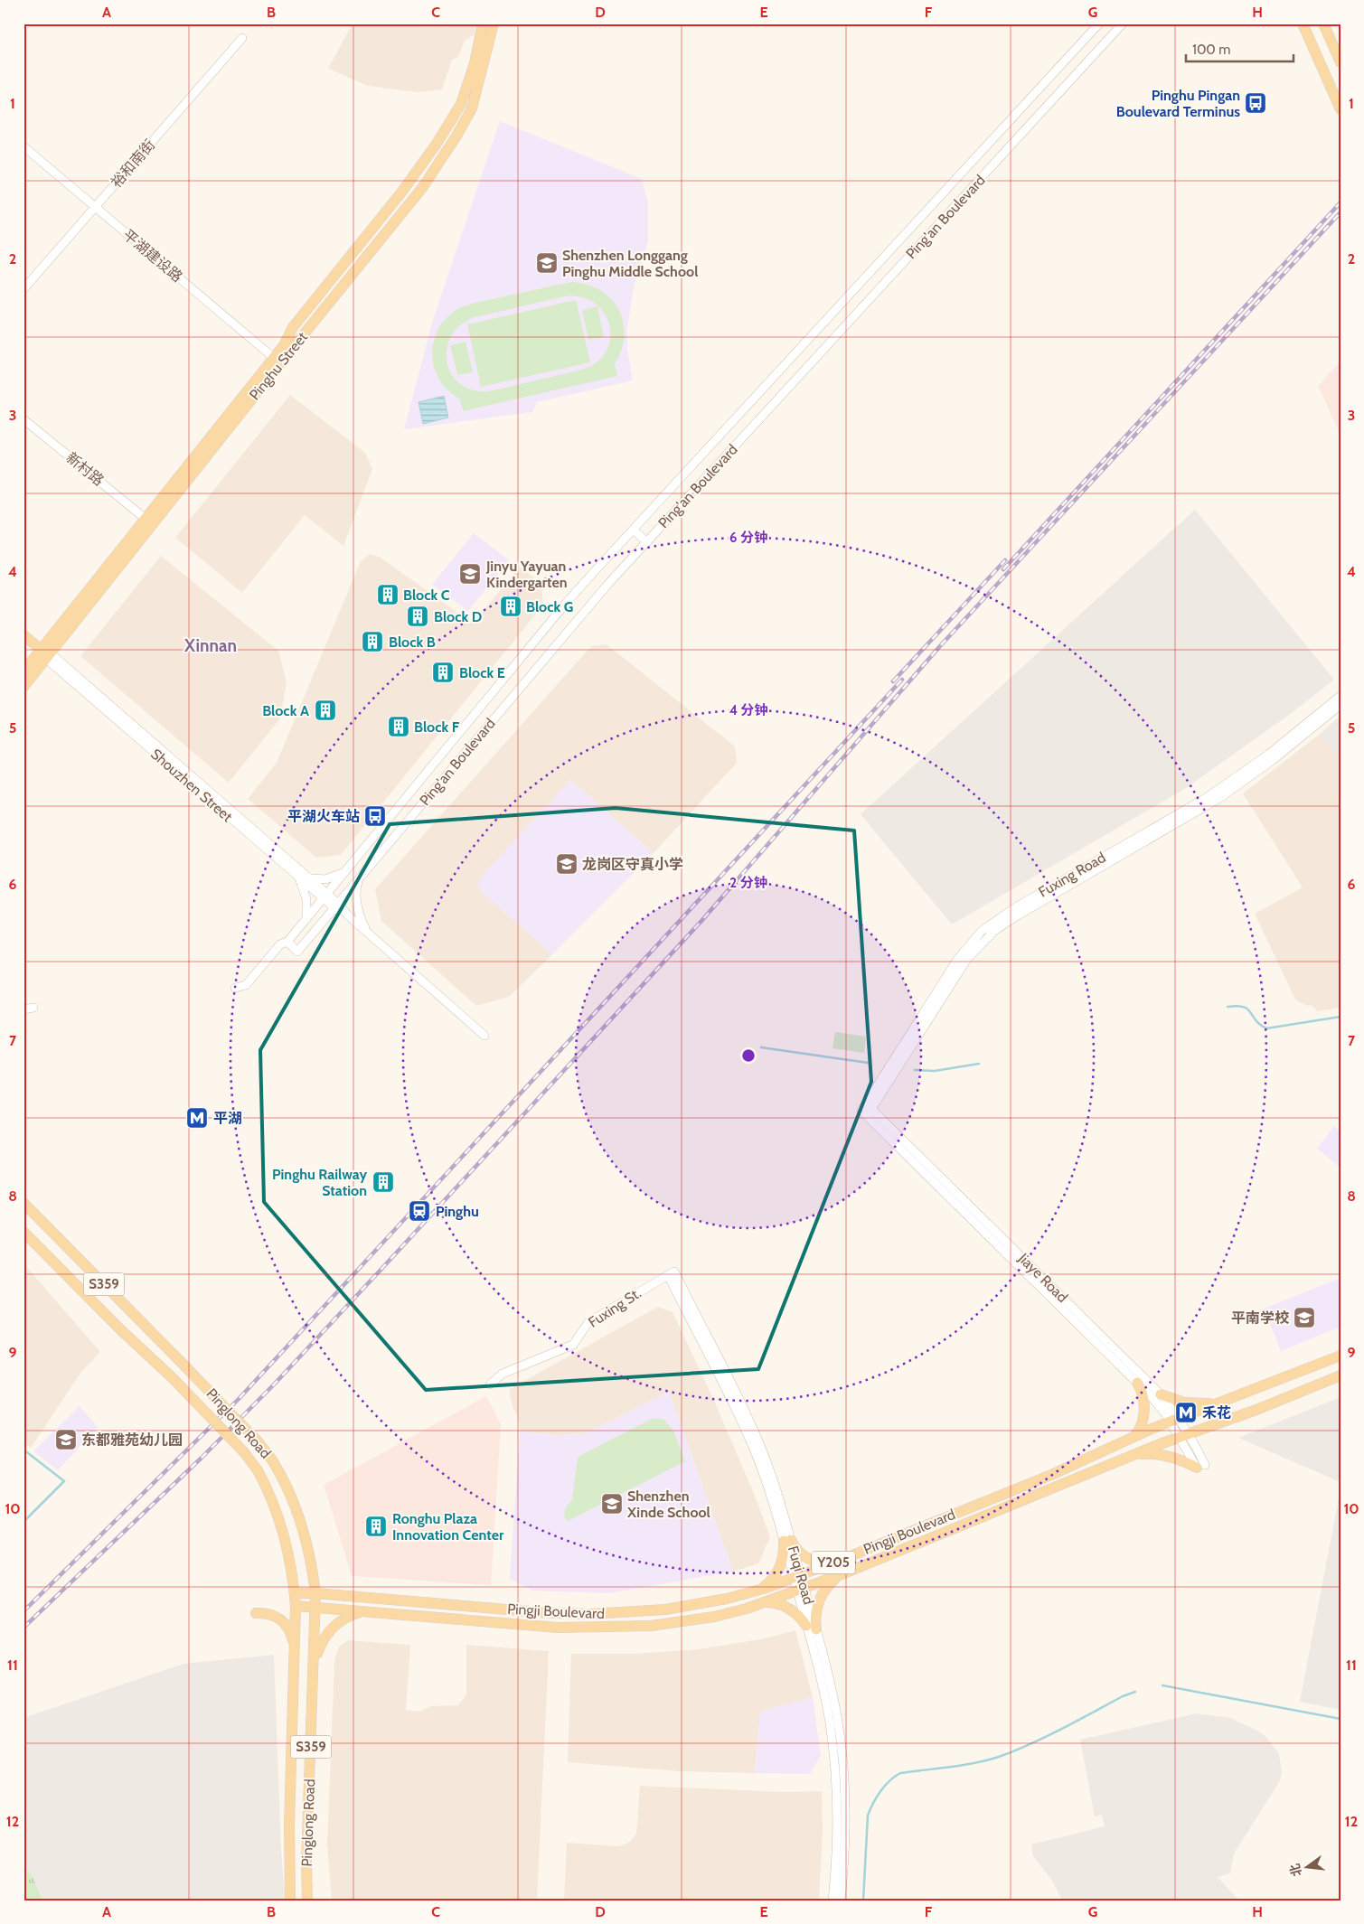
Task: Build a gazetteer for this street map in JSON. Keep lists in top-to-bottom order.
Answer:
{
  "streets": {
    "main road": [
      "Pinghu Street",
      "Shouzhen Street",
      "S359",
      "Pinglong Road",
      "Pingji Boulevard",
      "Y205"
    ],
    "street": [
      "裕和南街",
      "Ping'an Boulevard",
      "平湖建设路",
      "新村路",
      "Fuxing Road",
      "Jiaye Road",
      "Fuxing St.",
      "Fuqi Road"
    ]
  },
  "crossings": [
    ["裕和南街", "平湖建设路"],
    ["Ping'an Boulevard", "Shouzhen Street"],
    ["平湖建设路", "Pinghu Street"],
    ["Pinghu Street", "新村路"],
    ["Pinghu Street", "Shouzhen Street"],
    ["Fuxing Road", "Jiaye Road"],
    ["Jiaye Road", "Pingji Boulevard"],
    ["Fuxing St.", "Fuqi Road"],
    ["Pinglong Road", "Pingji Boulevard"],
    ["Pingji Boulevard", "Fuqi Road"]
  ],
  "districts": ["Xinnan"],
  "places": {
    "bus stop": ["Pinghu Pingan Boulevard Terminus", "平湖火车站"],
    "school or university": [
      "Shenzhen Longgang Pinghu Middle School",
      "Jinyu Yayuan Kindergarten",
      "龙岗区守真小学",
      "平南学校",
      "东都雅苑幼儿园",
      "Shenzhen Xinde School"
    ],
    "building": [
      "Block C",
      "Block G",
      "Block D",
      "Block B",
      "Block E",
      "Block A",
      "Block F",
      "Pinghu Railway Station",
      "Ronghu Plaza Innovation Center"
    ],
    "metro station": ["平湖", "禾花"],
    "station": ["Pinghu"]
  },
  "scale_bar": "100 m",
  "north": "left",
  "grid": {
    "columns": [
      "A",
      "B",
      "C",
      "D",
      "E",
      "F",
      "G",
      "H"
    ],
    "rows": [
      "1",
      "2",
      "3",
      "4",
      "5",
      "6",
      "7",
      "8",
      "9",
      "10",
      "11",
      "12"
    ]
  },
  "rings": ["6 分钟", "4 分钟", "2 分钟"]
}
